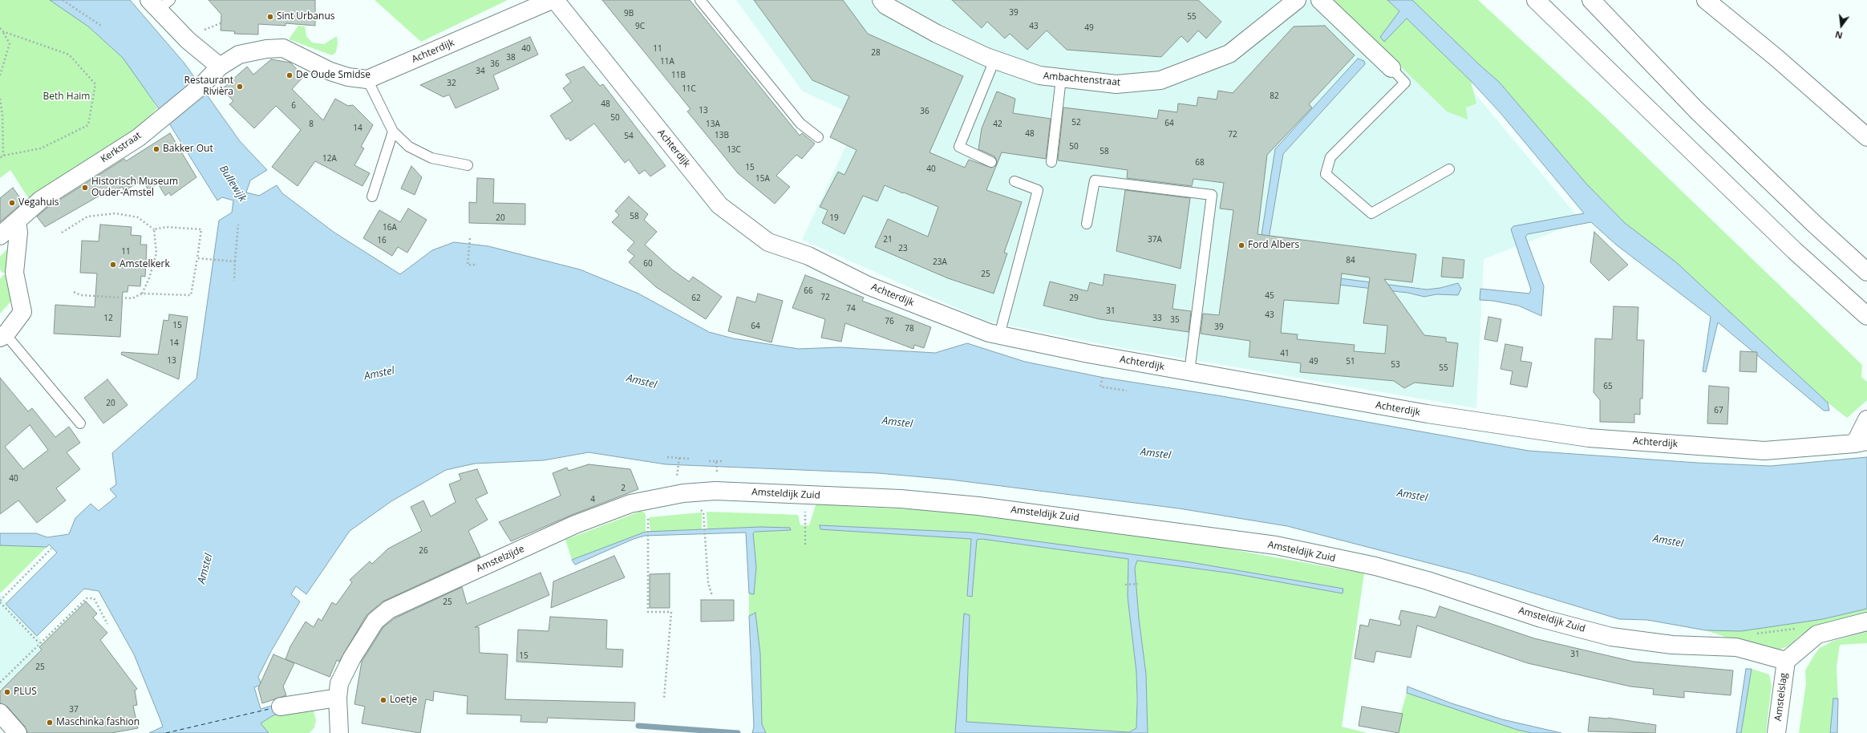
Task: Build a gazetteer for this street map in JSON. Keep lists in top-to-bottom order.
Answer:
{
  "streets": {
    "main road": [
      "Achterdijk",
      "Ambachtenstraat",
      "Kerkstraat",
      "Amsteldijk Zuid",
      "Amstelzijde",
      "Amstelslag"
    ]
  },
  "crossings": [
    ["Amsteldijk Zuid", "Amstelzijde"],
    ["Amsteldijk Zuid", "Amstelslag"]
  ],
  "water": ["Bullewijk", "Amstel"],
  "parks": ["Beth Haim"],
  "places": [
    "Sint Urbanus",
    "De Oude Smidse",
    "Restaurant Rivièra",
    "Bakker Out",
    "Historisch Museum Ouder-Amstel",
    "Vegahuis",
    "Ford Albers",
    "Amstelkerk",
    "PLUS",
    "Loetje",
    "Maschinka fashion"
  ],
  "house_numbers": [
    "39",
    "9B",
    "55",
    "9C",
    "43",
    "49",
    "40",
    "11",
    "28",
    "38",
    "11A",
    "36",
    "34",
    "11B",
    "32",
    "11C",
    "82",
    "48",
    "6",
    "13",
    "36",
    "50",
    "52",
    "64",
    "8",
    "13A",
    "42",
    "14",
    "48",
    "72",
    "13B",
    "54",
    "50",
    "13C",
    "58",
    "12A",
    "68",
    "15",
    "40",
    "15A",
    "58",
    "20",
    "19",
    "16A",
    "21",
    "37A",
    "16",
    "23",
    "11",
    "84",
    "23A",
    "60",
    "25",
    "66",
    "45",
    "72",
    "62",
    "29",
    "74",
    "31",
    "43",
    "12",
    "33",
    "35",
    "76",
    "15",
    "64",
    "39",
    "78",
    "14",
    "41",
    "13",
    "49",
    "51",
    "53",
    "55",
    "65",
    "20",
    "67",
    "40",
    "2",
    "4",
    "26",
    "25",
    "31",
    "15",
    "25",
    "37"
  ],
  "north": "bottom"
}
